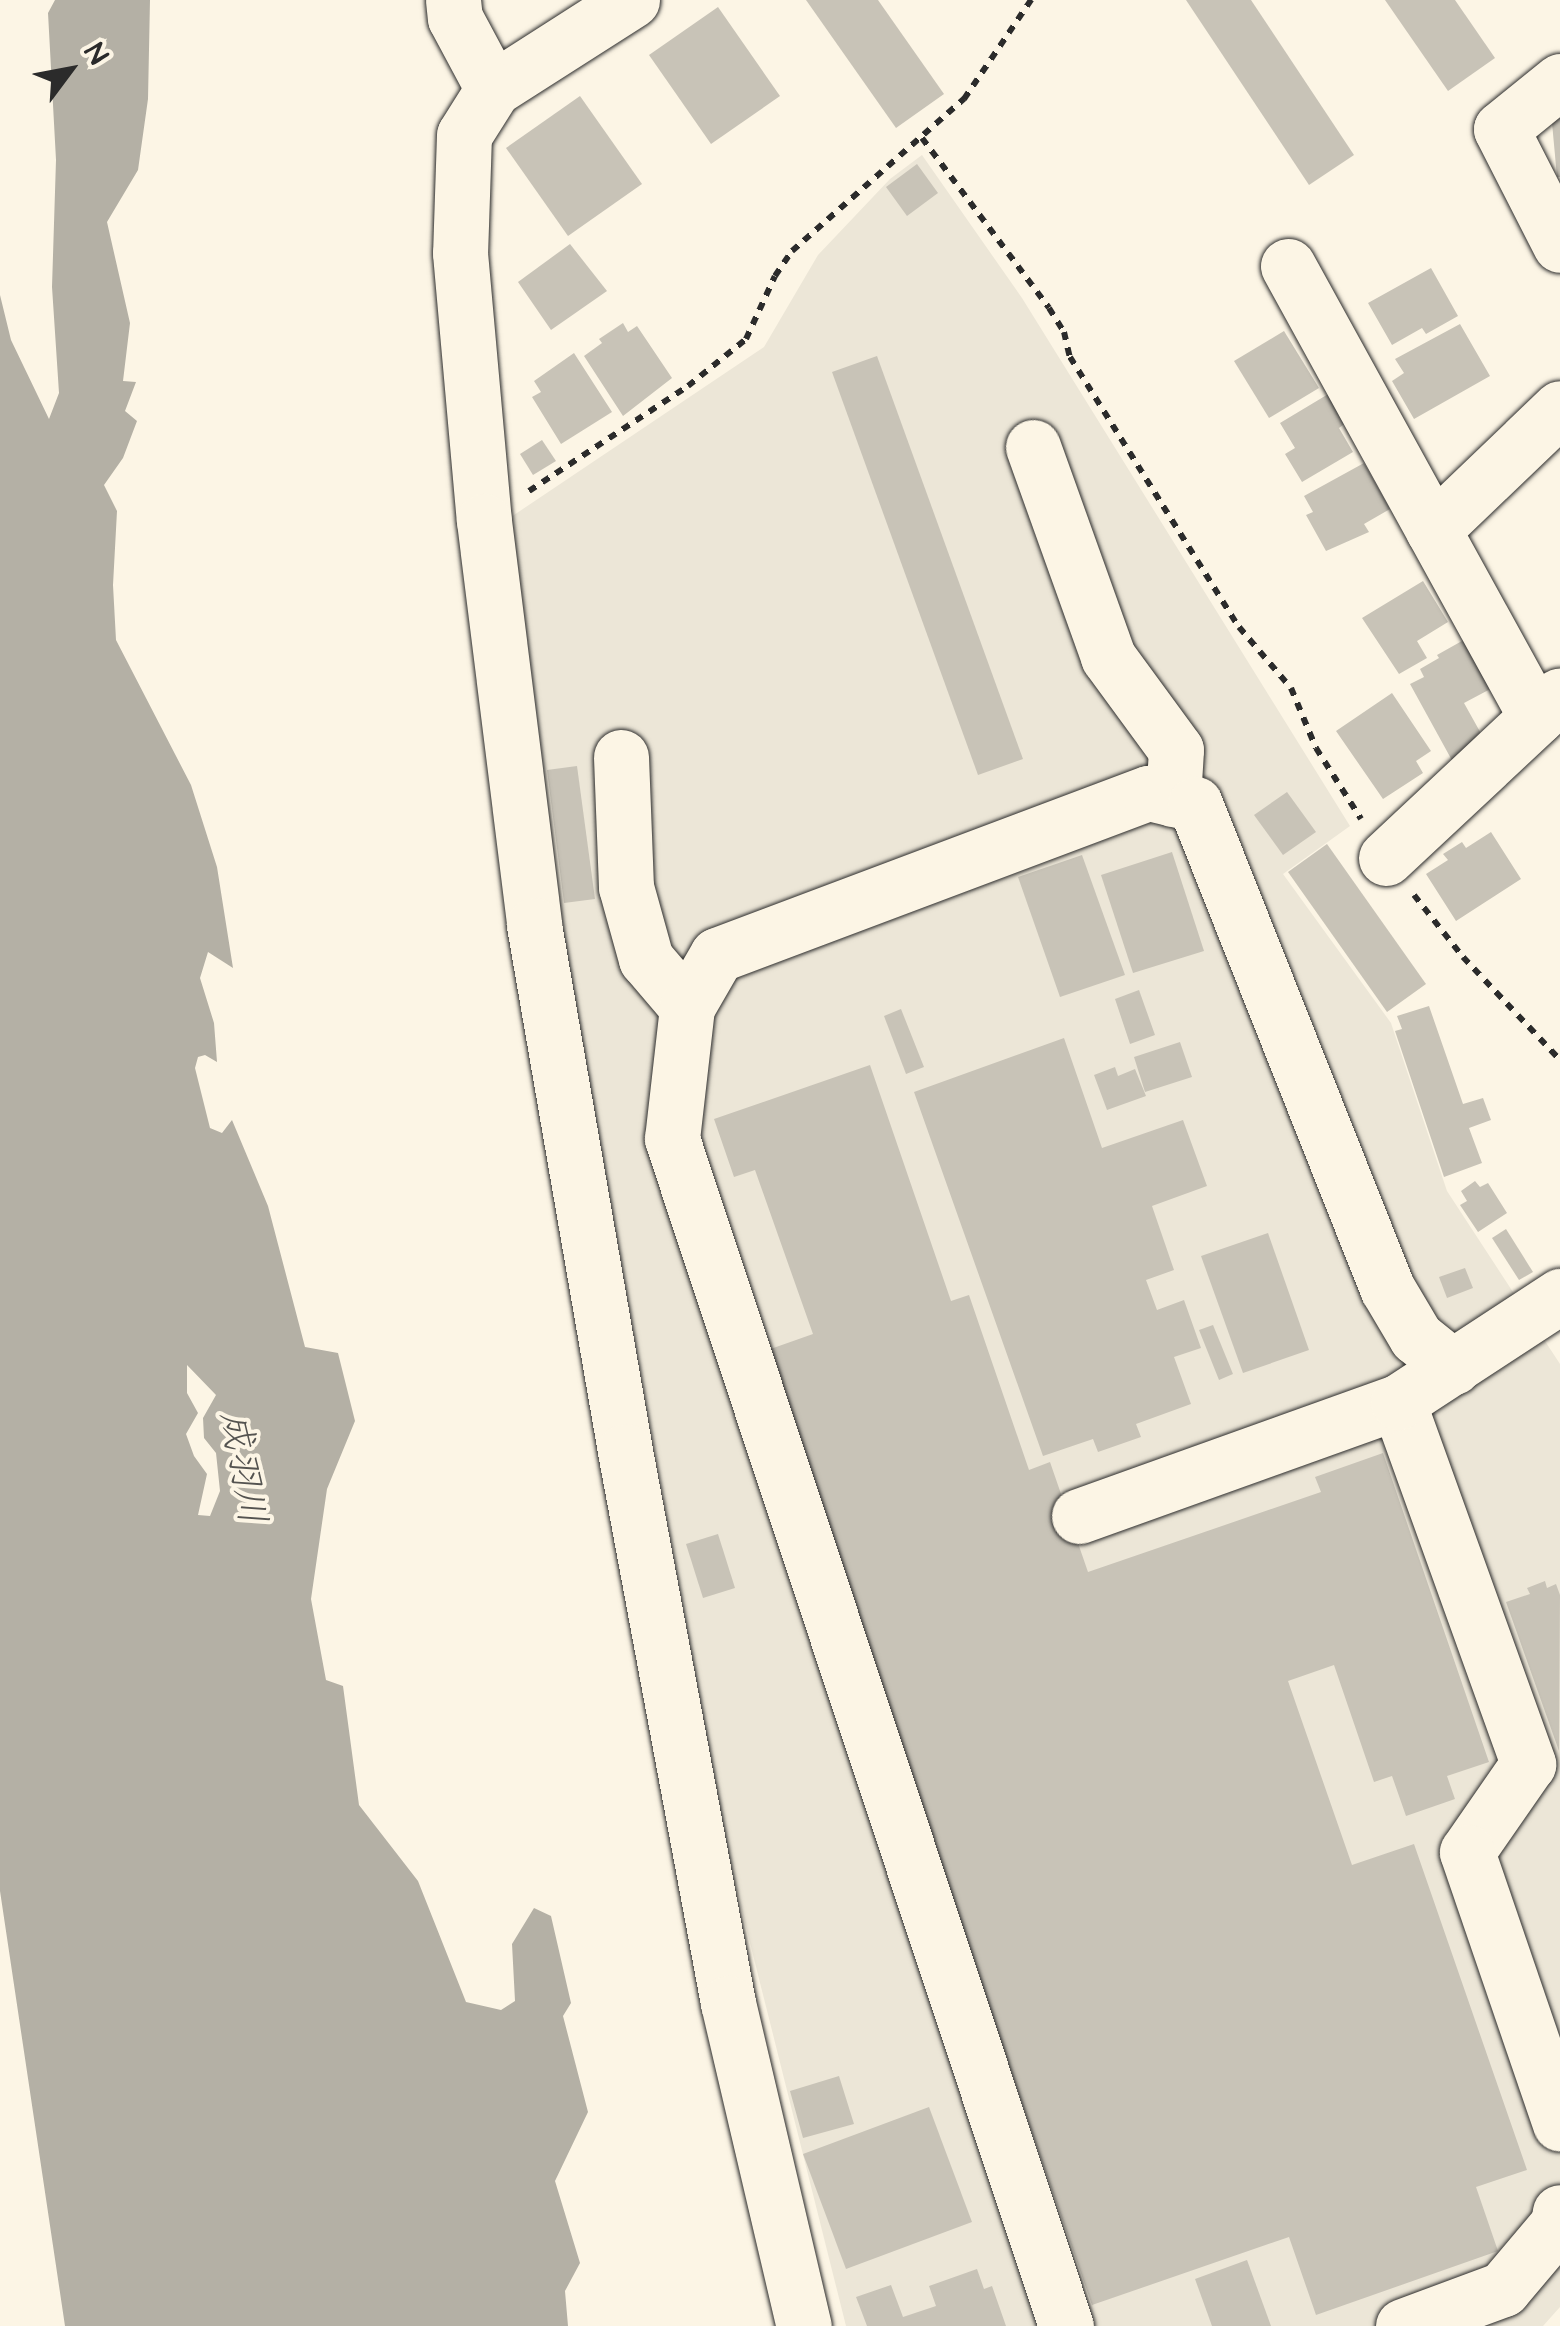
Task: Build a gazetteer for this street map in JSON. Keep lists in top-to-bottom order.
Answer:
{
  "water": ["成羽川"],
  "north": "top right"
}
